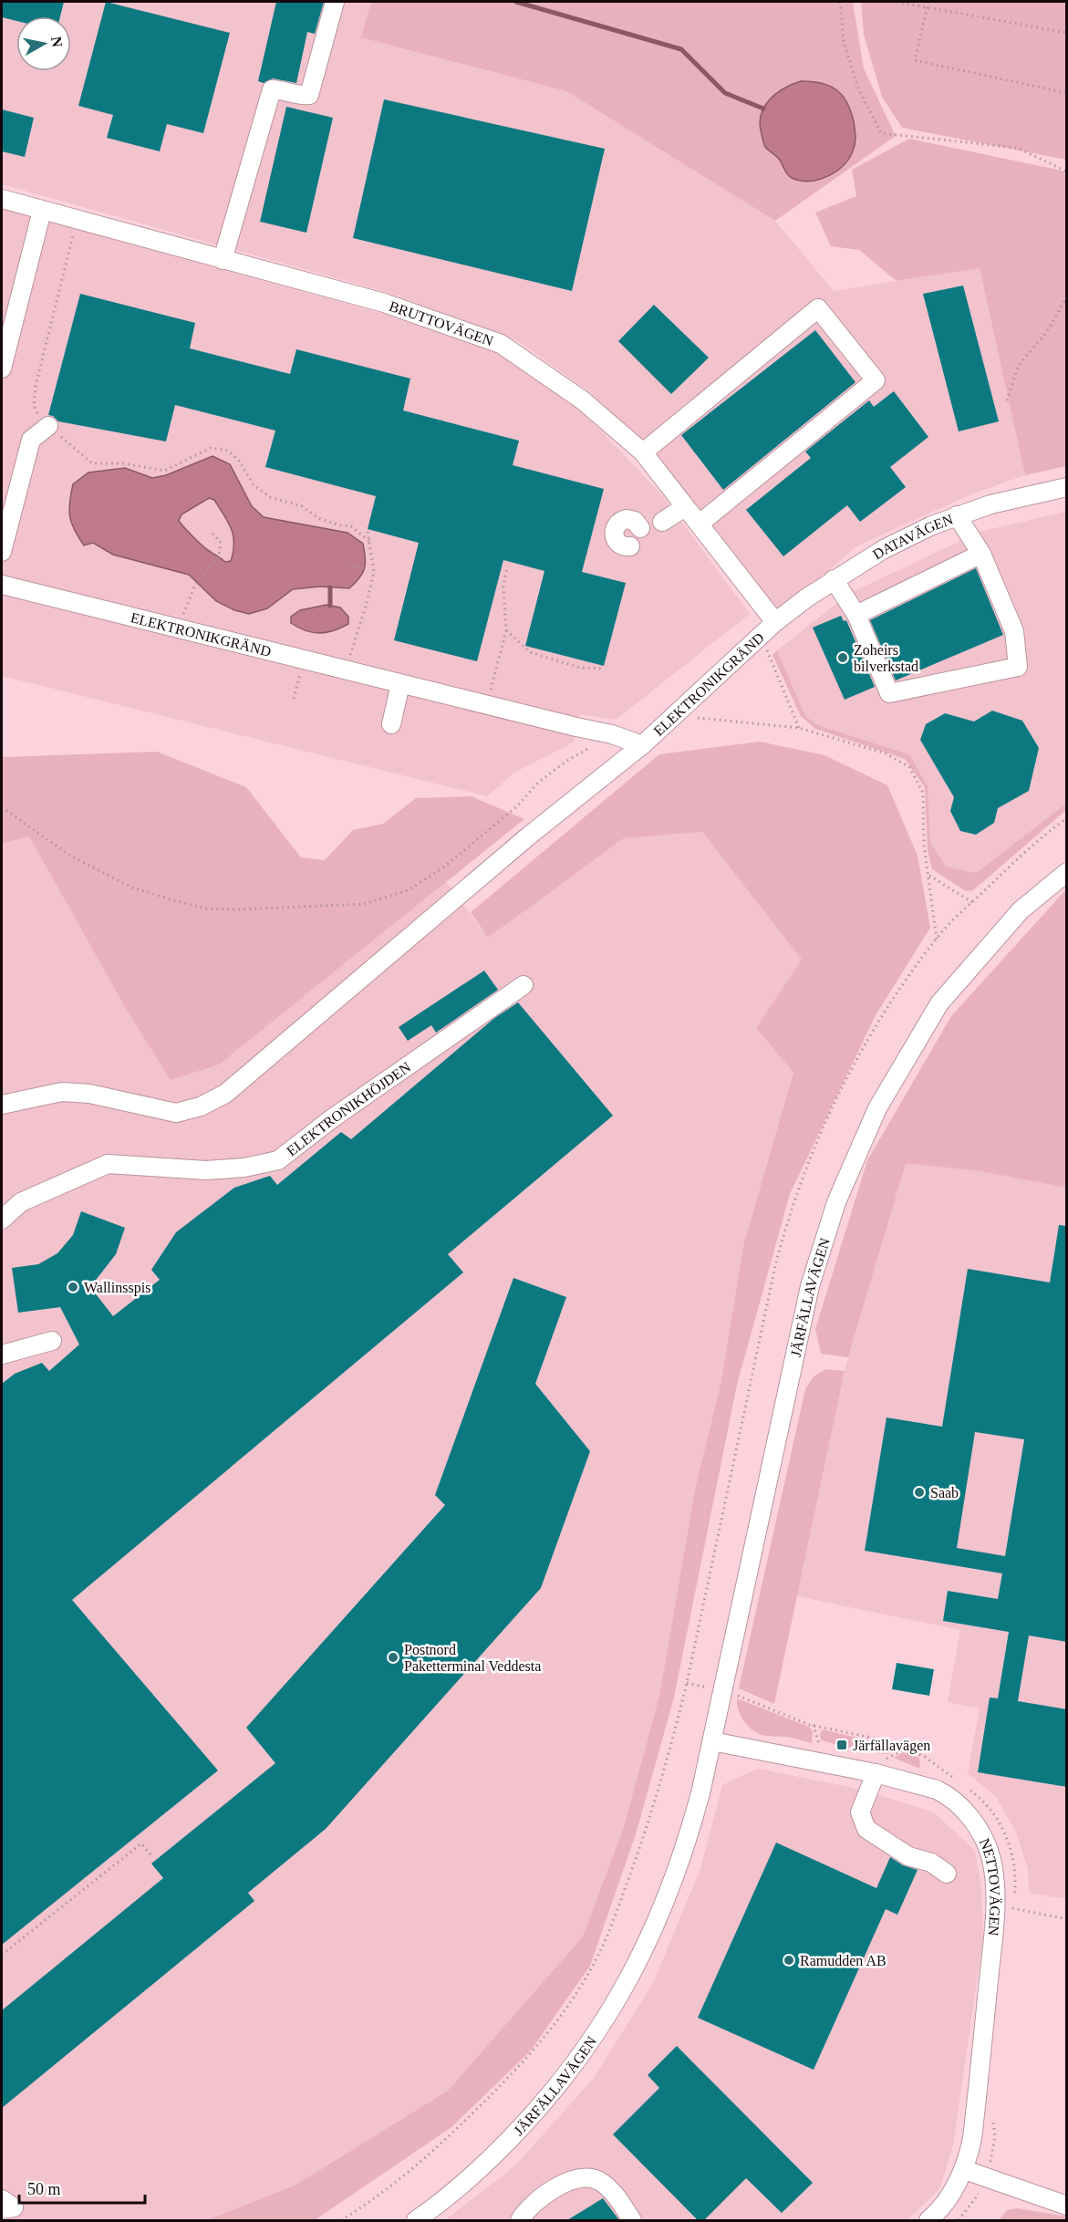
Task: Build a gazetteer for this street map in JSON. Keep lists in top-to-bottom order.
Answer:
{
  "streets": {
    "street": [
      "BRUTTOVÄGEN",
      "DATAVÄGEN",
      "ELEKTRONIKGRÄND",
      "ELEKTRONIKHÖJDEN",
      "JÄRFÄLLAVÄGEN",
      "NETTOVÄGEN"
    ]
  },
  "crossings": [
    ["BRUTTOVÄGEN", "DATAVÄGEN"],
    ["BRUTTOVÄGEN", "ELEKTRONIKGRÄND"],
    ["DATAVÄGEN", "ELEKTRONIKGRÄND"],
    ["JÄRFÄLLAVÄGEN", "NETTOVÄGEN"]
  ],
  "places": {
    "other": [
      "Zoheirs bilverkstad",
      "Wallinsspis",
      "Saab",
      "Postnord Paketterminal Veddesta",
      "Ramudden AB"
    ],
    "transit": ["Järfällavägen"]
  },
  "scale_bar": "50 m",
  "north": "right"
}
